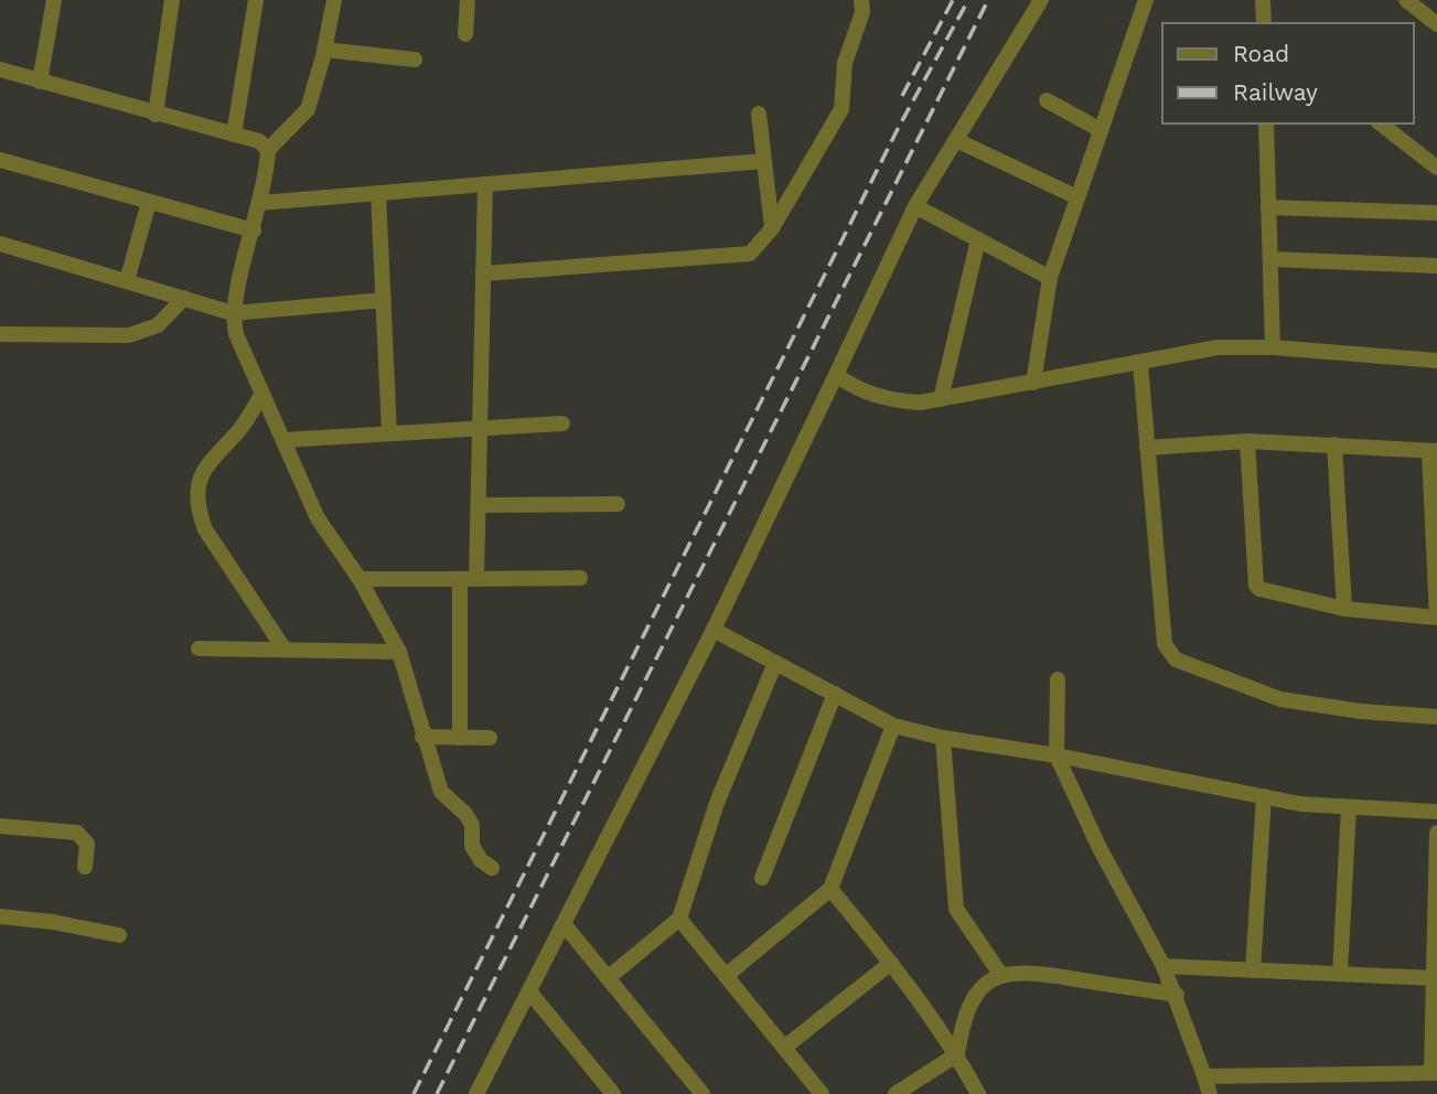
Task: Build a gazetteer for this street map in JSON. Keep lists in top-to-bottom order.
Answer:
{
  "legend": ["Road", "Railway"]
}
